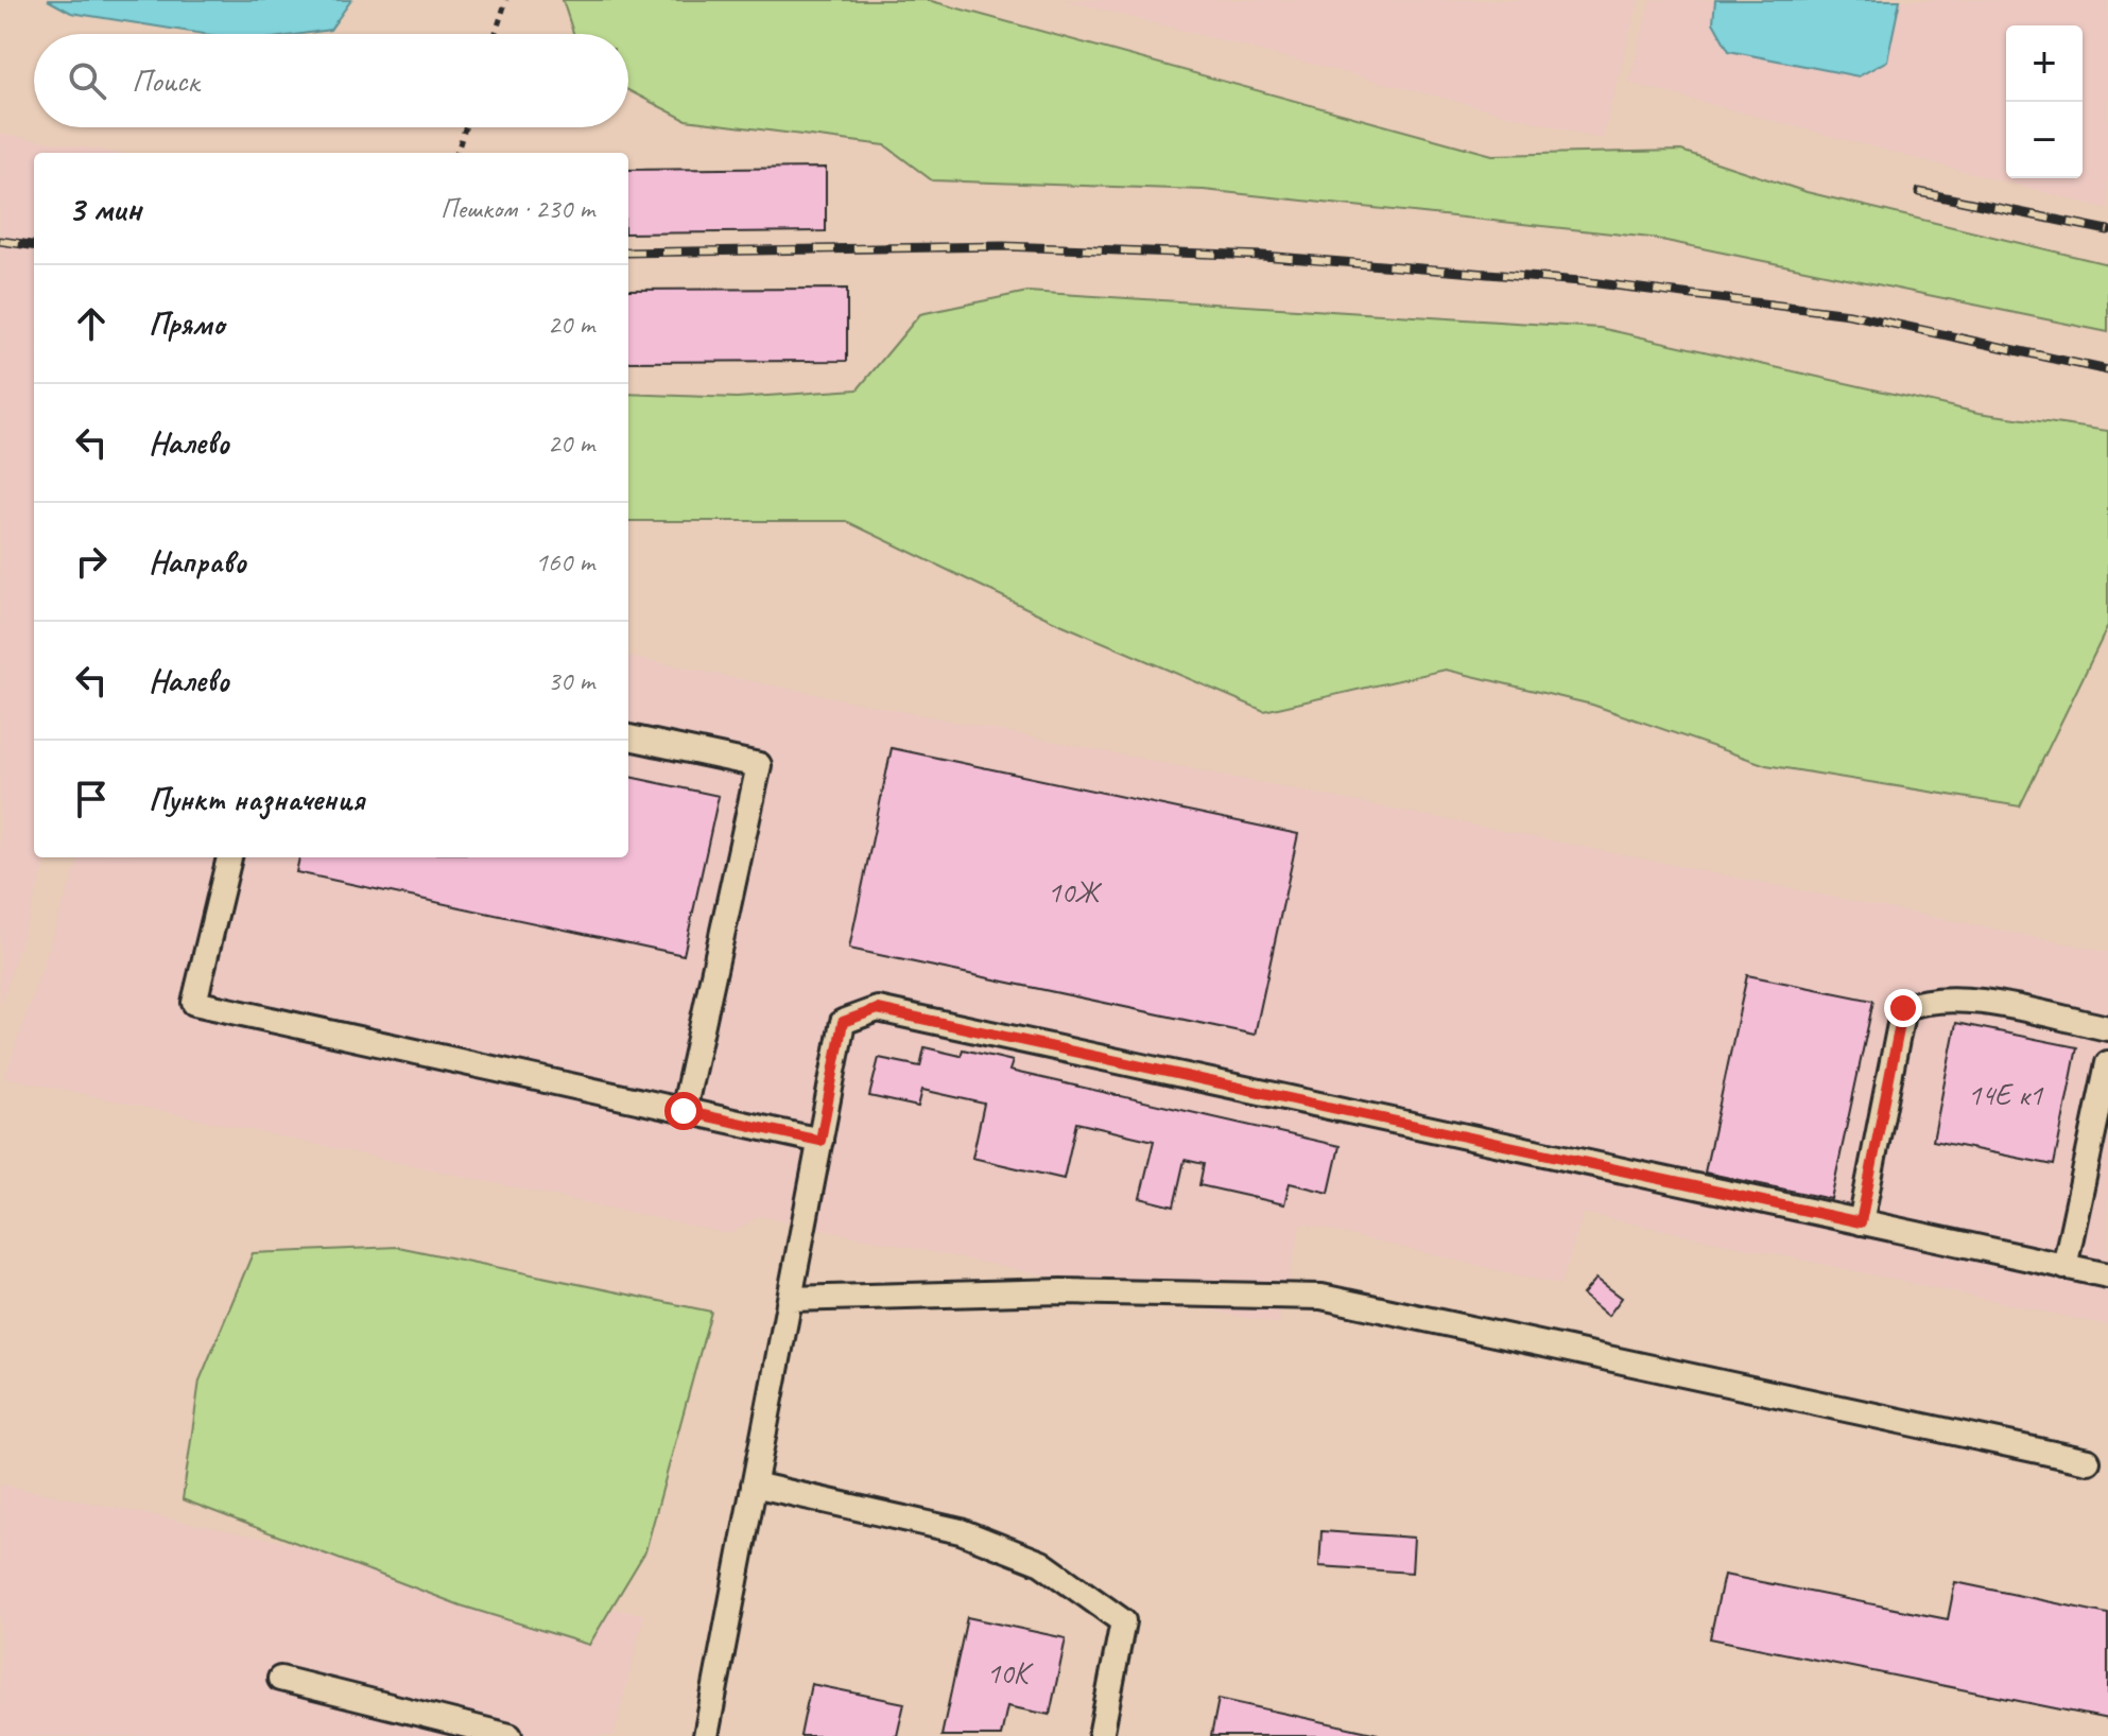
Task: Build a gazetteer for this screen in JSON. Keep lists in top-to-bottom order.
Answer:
{
  "house_numbers": ["10Ж", "14Е к1", "10К"],
  "page": {
    "map_buttons": ["+", "−"],
    "search": "Поиск",
    "heading": ["3 мин", "Пешком · 230 m"],
    "list": [
      ["Прямо", "20 m"],
      ["Налево", "20 m"],
      ["Направо", "160 m"],
      ["Налево", "30 m"],
      "Пункт назначения"
    ]
  }
}
